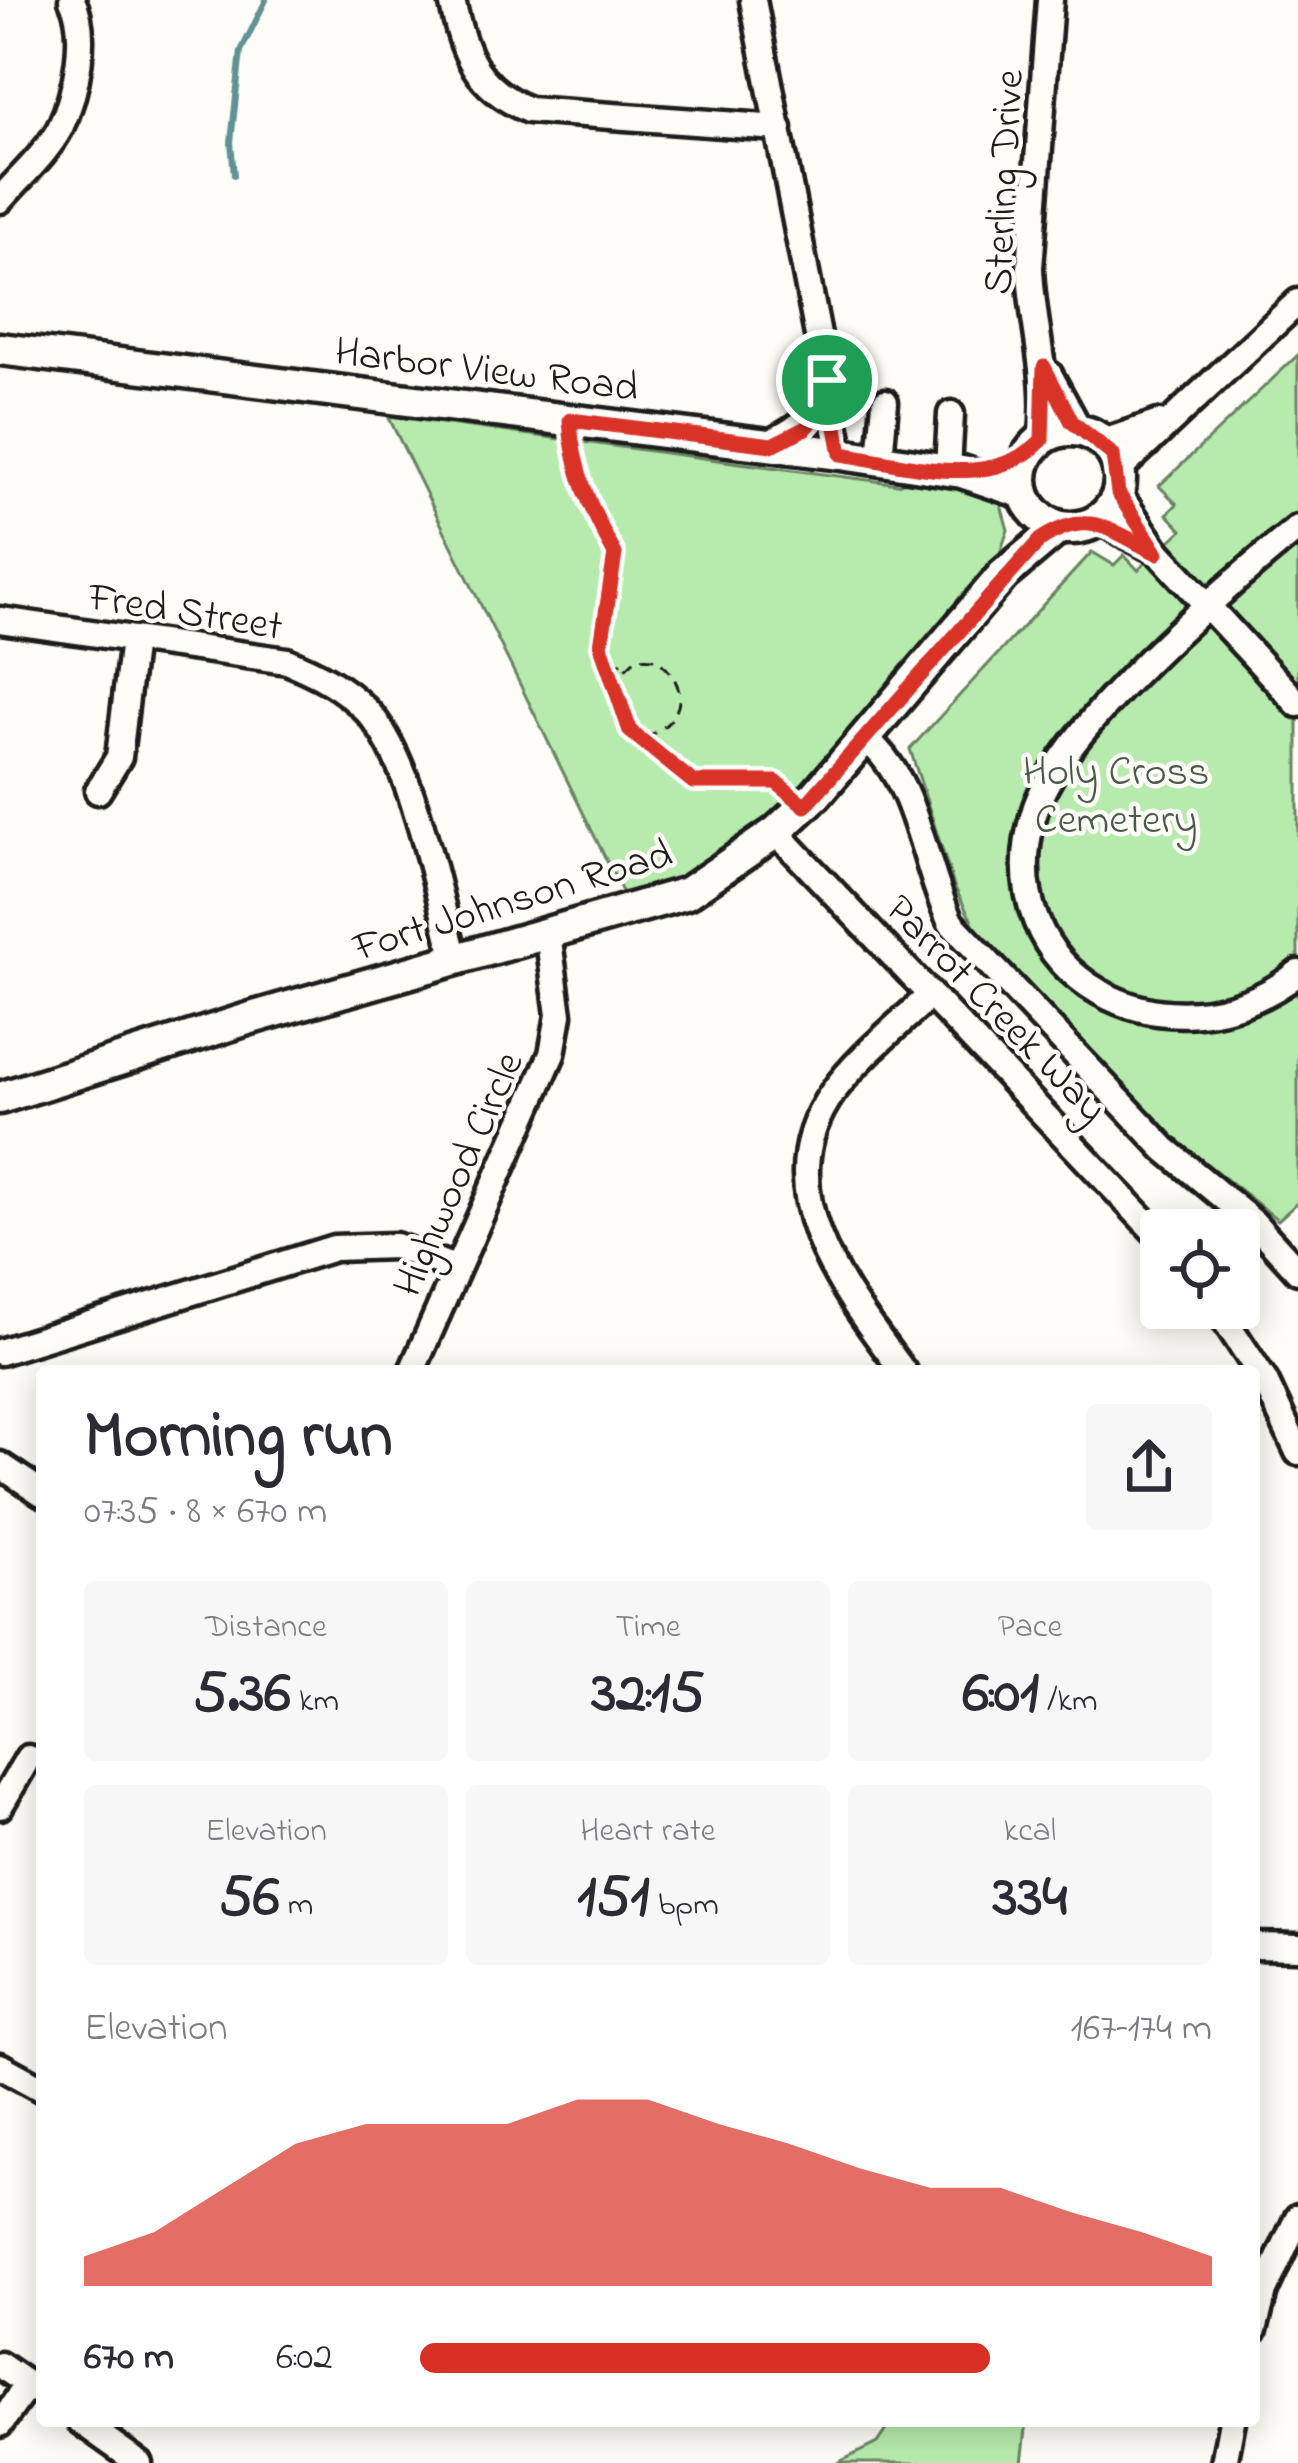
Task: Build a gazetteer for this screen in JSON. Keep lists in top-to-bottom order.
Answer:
{
  "streets": {
    "main road": ["Harbor View Road", "Fort Johnson Road"],
    "street": [
      "Sterling Drive",
      "Fred Street",
      "Parrot Creek Way",
      "Highwood Circle"
    ]
  },
  "crossings": [
    ["Sterling Drive", "Harbor View Road"],
    ["Sterling Drive", "Fort Johnson Road"],
    ["Harbor View Road", "Fort Johnson Road"],
    ["Fred Street", "Fort Johnson Road"],
    ["Fort Johnson Road", "Parrot Creek Way"],
    ["Fort Johnson Road", "Highwood Circle"]
  ],
  "parks": ["Holy Cross Cemetery"],
  "page": {
    "heading": ["Morning run", "07:35 · 8 × 670 m"],
    "stats": [
      ["Distance", "5.36 km"],
      ["Time", "32:15"],
      ["Pace", "6:01 /km"],
      ["Elevation", "56 m"],
      ["Heart rate", "151 bpm"],
      ["kcal", "334"]
    ],
    "chart": ["Elevation", "167–174 m"],
    "list": [
      {
        "name": "670 m",
        "note": "6:02"
      }
    ]
  }
}
